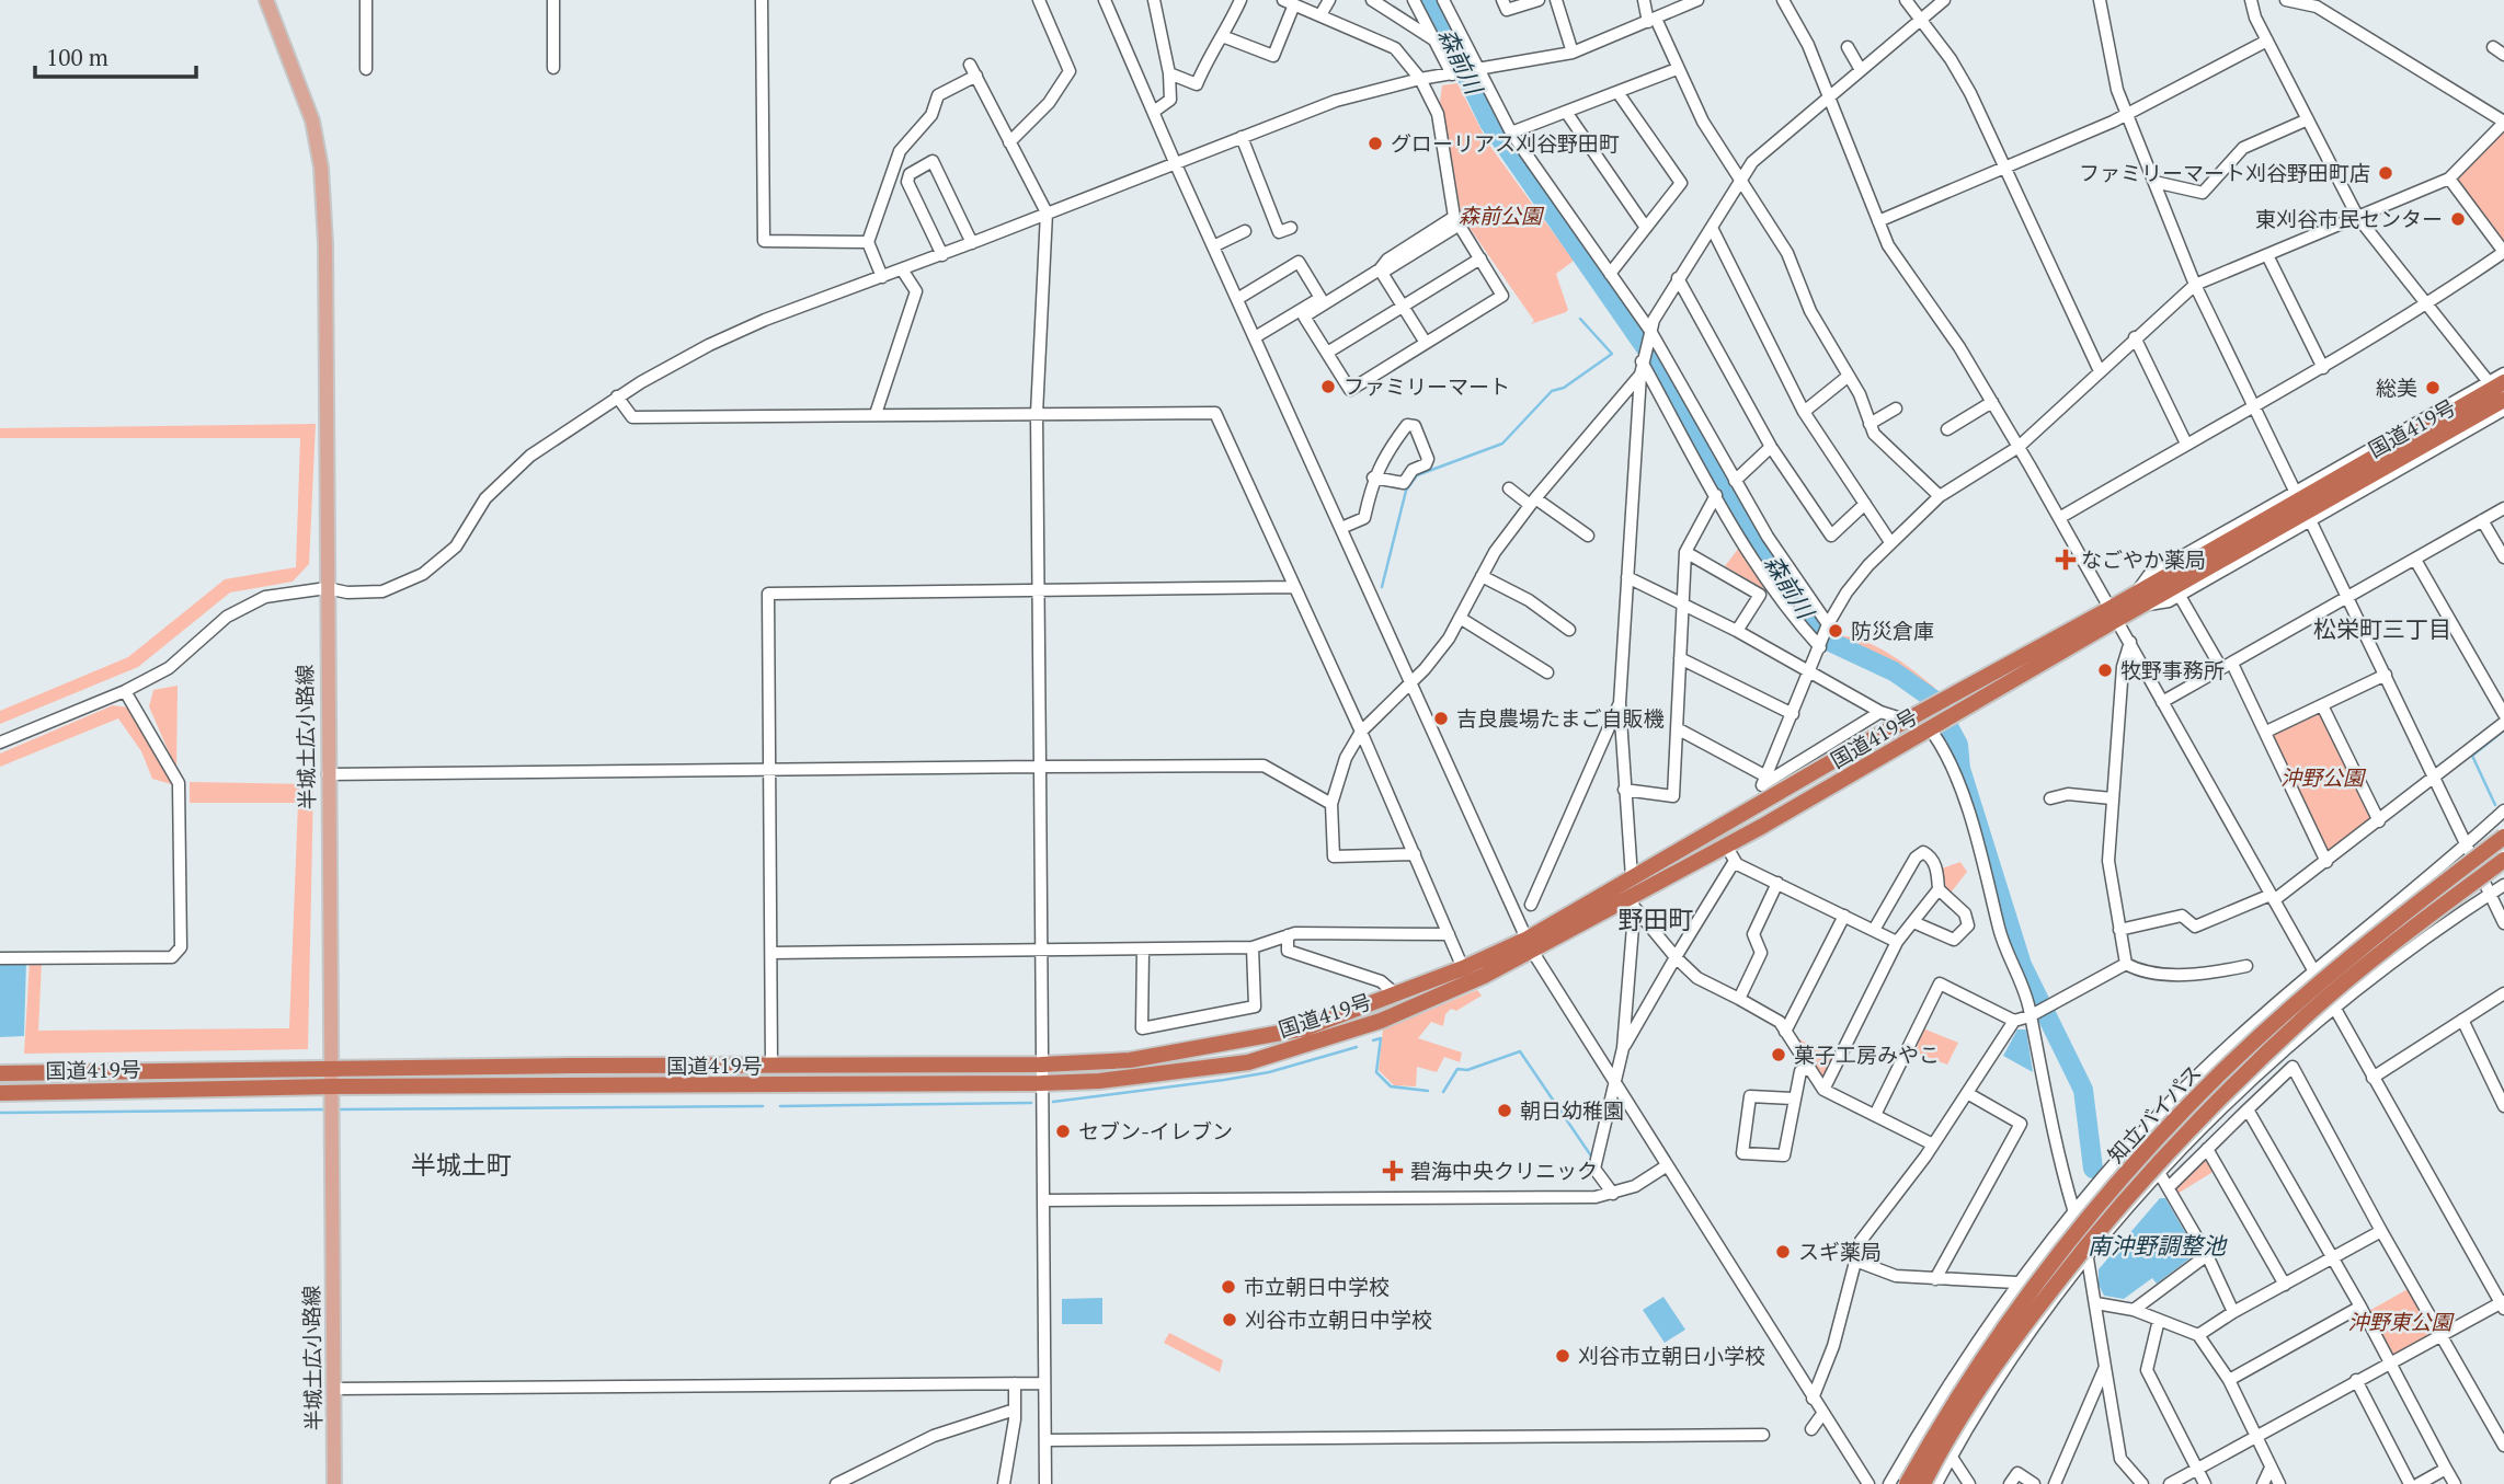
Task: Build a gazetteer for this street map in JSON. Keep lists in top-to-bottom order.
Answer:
{
  "streets": {
    "highway": ["国道419号", "知立バイパス"],
    "main road": ["半城土広小路線"]
  },
  "crossings": [
    ["国道419号", "半城土広小路線"]
  ],
  "districts": ["松栄町三丁目", "野田町", "半城土町"],
  "water": ["森前川", "南沖野調整池"],
  "parks": ["森前公園", "沖野公園", "沖野東公園"],
  "places": {
    "other": [
      "グローリアス刈谷野田町",
      "ファミリーマート刈谷野田町店",
      "東刈谷市民センター",
      "ファミリーマート",
      "総美",
      "防災倉庫",
      "牧野事務所",
      "吉良農場たまご自販機",
      "菓子工房みやこ",
      "朝日幼稚園",
      "セブン-イレブン",
      "スギ薬局",
      "市立朝日中学校",
      "刈谷市立朝日中学校",
      "刈谷市立朝日小学校"
    ],
    "health": ["なごやか薬局", "碧海中央クリニック"]
  },
  "scale_bar": "100 m"
}
